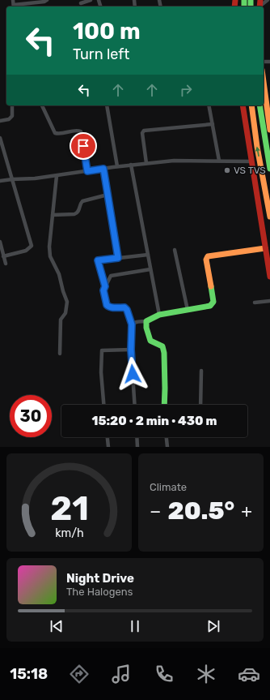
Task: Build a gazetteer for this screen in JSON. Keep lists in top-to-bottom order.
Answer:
{
  "places": ["VS TVS"],
  "page": {
    "turn": ["100 m", "Turn left"],
    "limit": "30",
    "trip": "15:20 · 2 min · 430 m",
    "tile": "Climate",
    "heat": ["−", "20.5°", "+"],
    "song": ["Night Drive", "The Halogens"],
    "tabs": "15:18",
    "gauge": ["21", "km/h"]
  }
}
